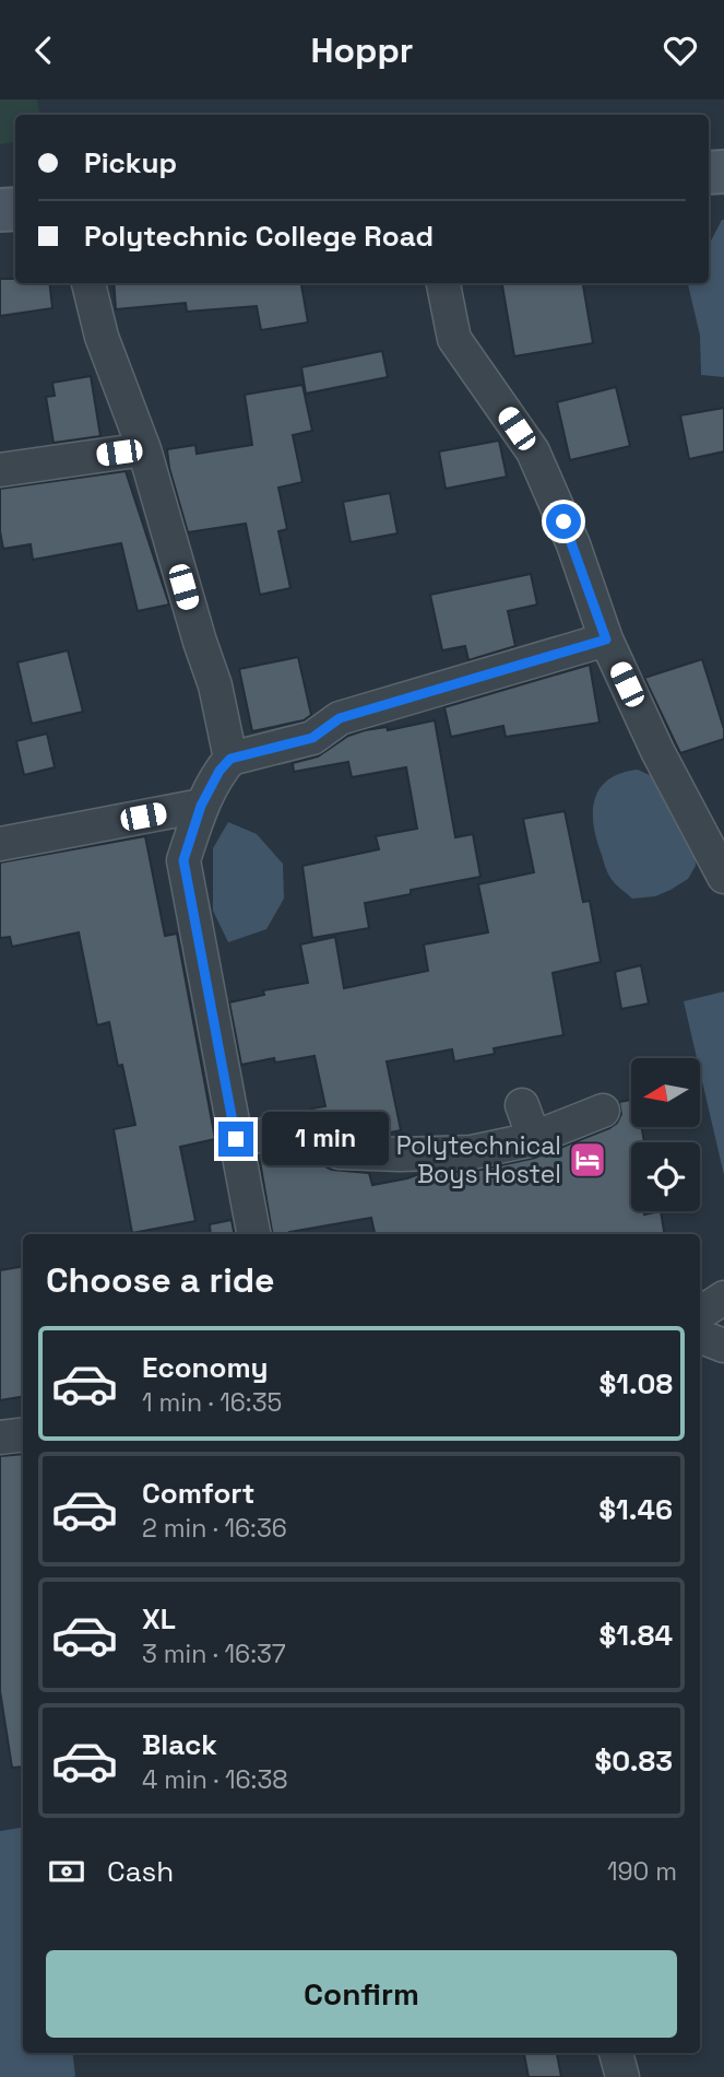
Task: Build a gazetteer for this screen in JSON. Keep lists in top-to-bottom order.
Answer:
{
  "places": {
    "hotel": ["Polytechnical Boys Hostel"]
  },
  "north": "left",
  "page": {
    "header": "Hoppr",
    "banner": ["Pickup", "Polytechnic College Road"],
    "bubble": "1 min",
    "heading": "Choose a ride",
    "list": [
      {
        "name": "Economy",
        "note": "1 min · 16:35",
        "value": "$1.08"
      },
      {
        "name": "Comfort",
        "note": "2 min · 16:36",
        "value": "$1.46"
      },
      {
        "name": "XL",
        "note": "3 min · 16:37",
        "value": "$1.84"
      },
      {
        "name": "Black",
        "note": "4 min · 16:38",
        "value": "$0.83"
      }
    ],
    "pay": ["Cash", "190 m"],
    "buttons": "Confirm"
  }
}
